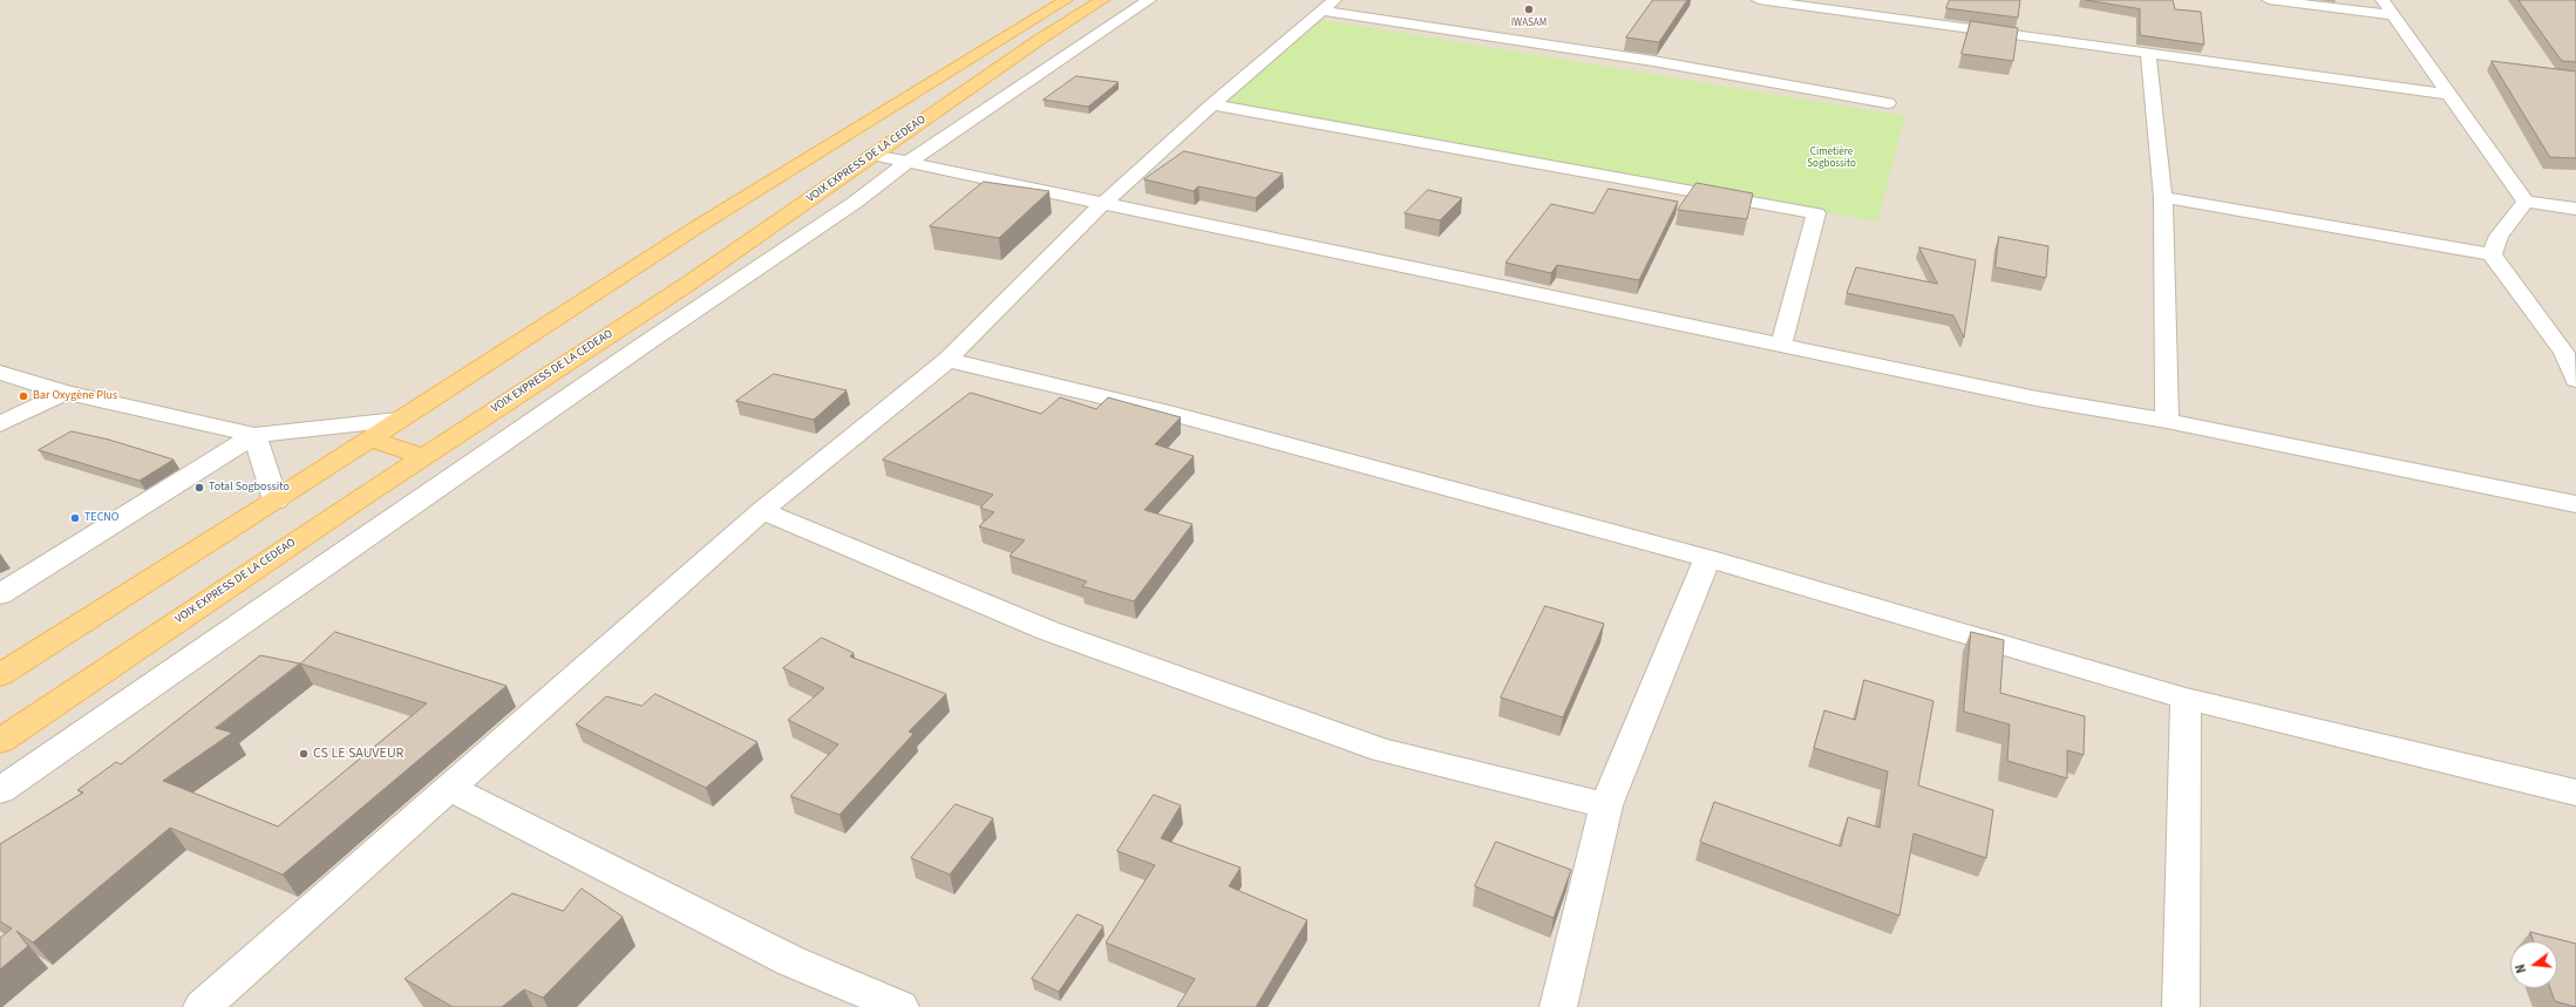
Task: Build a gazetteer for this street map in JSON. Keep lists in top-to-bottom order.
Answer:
{
  "streets": {
    "main road": ["VOIX EXPRESS DE LA CEDEAO"]
  },
  "parks": ["Cimetière Sogbossito"],
  "places": [
    "IWASAM",
    "Bar Oxygène Plus",
    "Total Sogbossito",
    "TECNO",
    "CS LE SAUVEUR"
  ],
  "north": "left"
}
